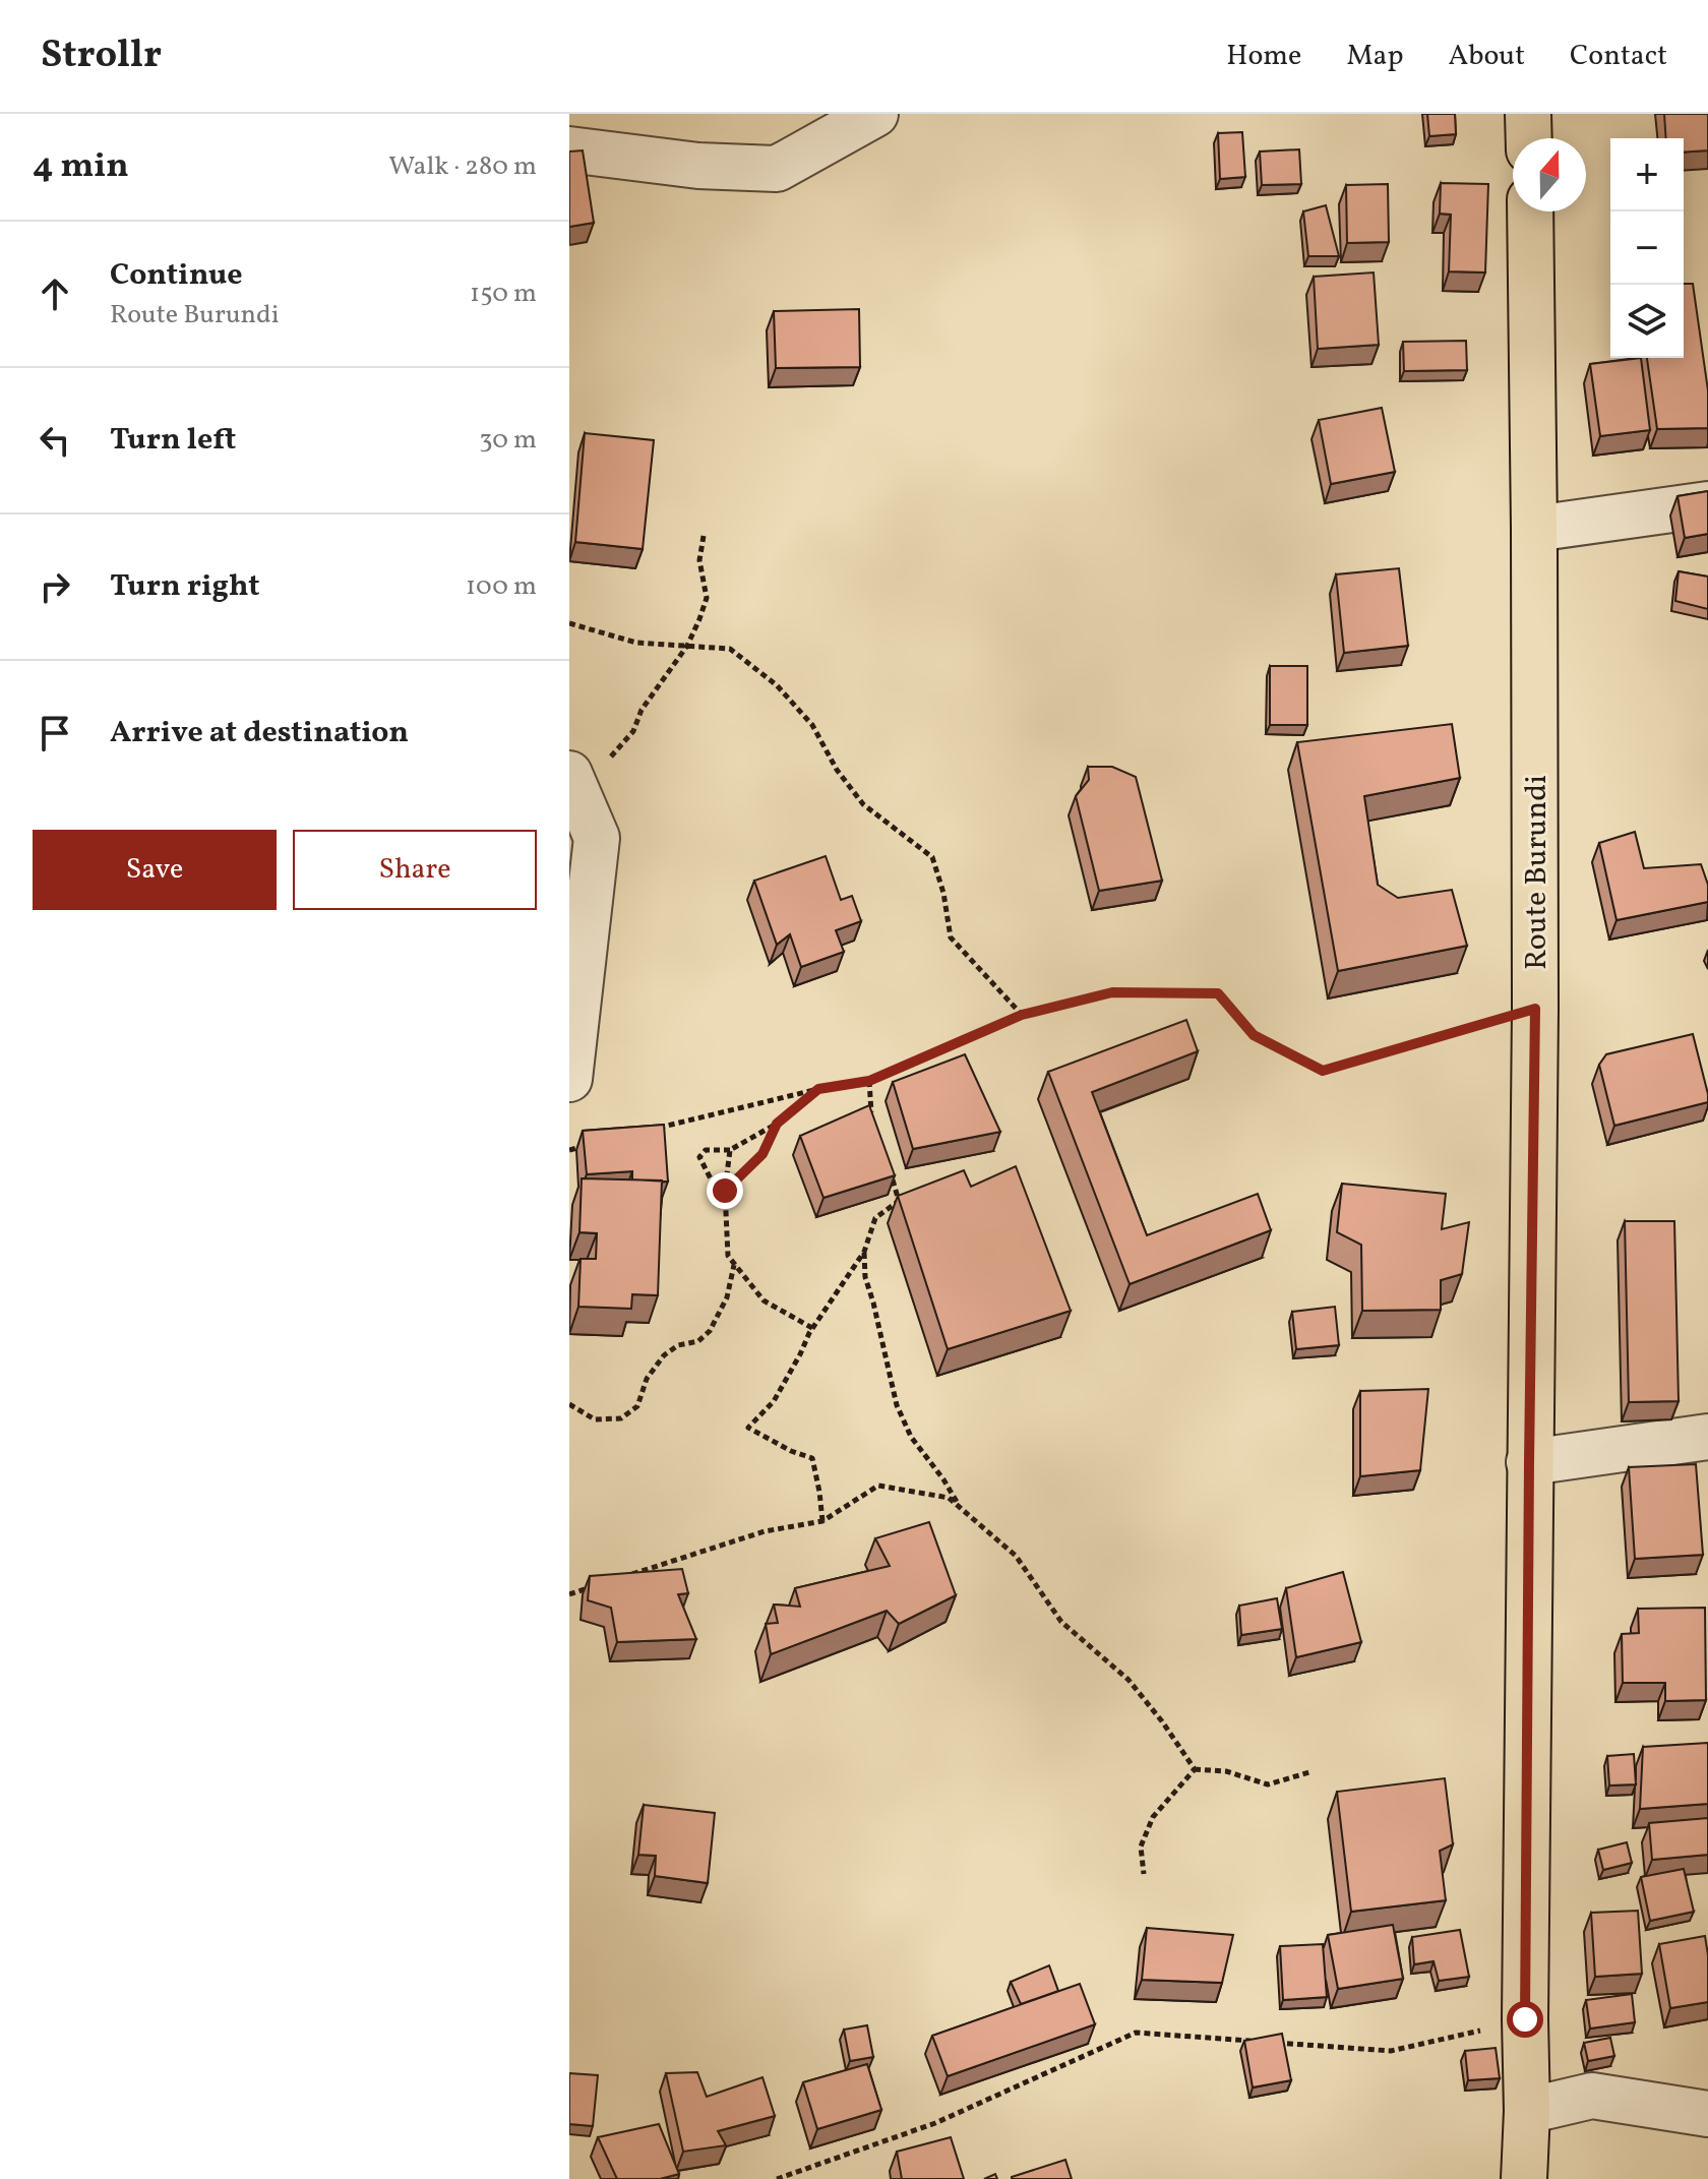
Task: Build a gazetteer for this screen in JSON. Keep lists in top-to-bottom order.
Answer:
{
  "streets": {
    "main road": ["Route Burundi"]
  },
  "north": "top",
  "page": {
    "header": "Strollr",
    "nav": [
      "Home",
      "Map",
      "About",
      "Contact"
    ],
    "heading": ["4 min", "Walk · 280 m"],
    "map_buttons": ["+", "−"],
    "list": [
      ["Continue", "Route Burundi", "150 m"],
      ["Turn left", "30 m"],
      ["Turn right", "100 m"],
      "Arrive at destination"
    ],
    "buttons": ["Save", "Share"]
  }
}
